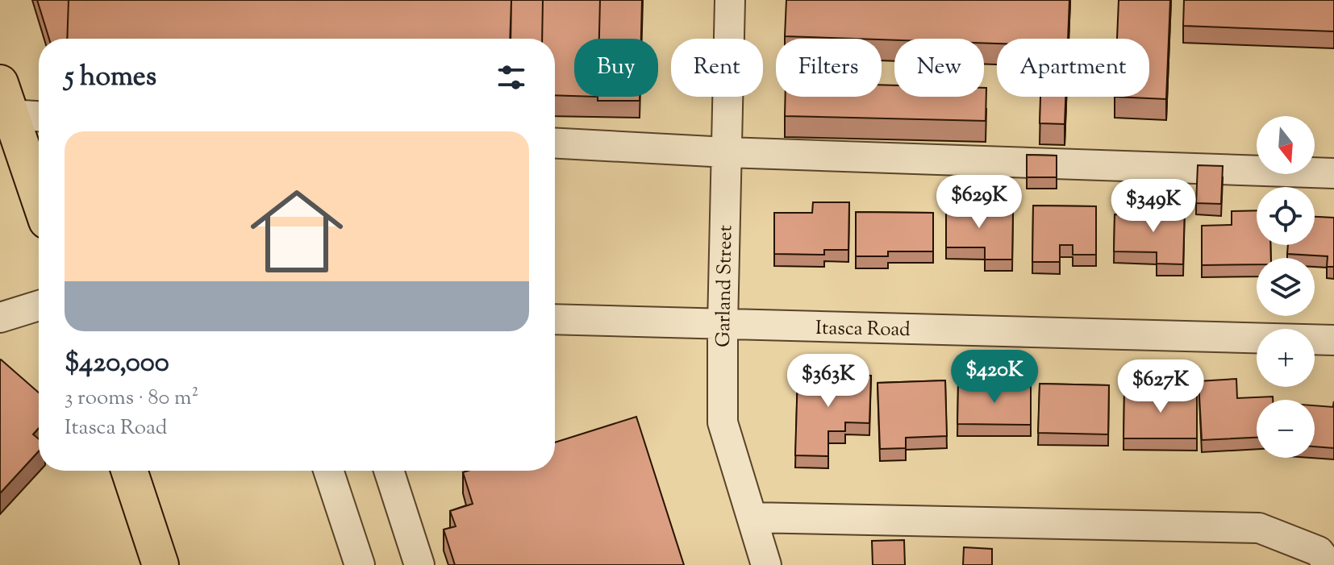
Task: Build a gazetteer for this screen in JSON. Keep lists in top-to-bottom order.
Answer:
{
  "streets": {
    "street": ["Garland Street", "Itasca Road"]
  },
  "crossings": [
    ["Garland Street", "Itasca Road"]
  ],
  "north": "bottom",
  "page": {
    "chip": [
      "Buy",
      "Rent",
      "Filters",
      "New",
      "Apartment"
    ],
    "heading": "5 homes",
    "map_buttons": ["+", "−"],
    "list": [
      {
        "name": "$420,000",
        "note": "3 rooms · 80 m² · Itasca Road"
      }
    ],
    "price": [
      "$629K",
      "$349K",
      "$420K",
      "$363K",
      "$627K"
    ]
  }
}
